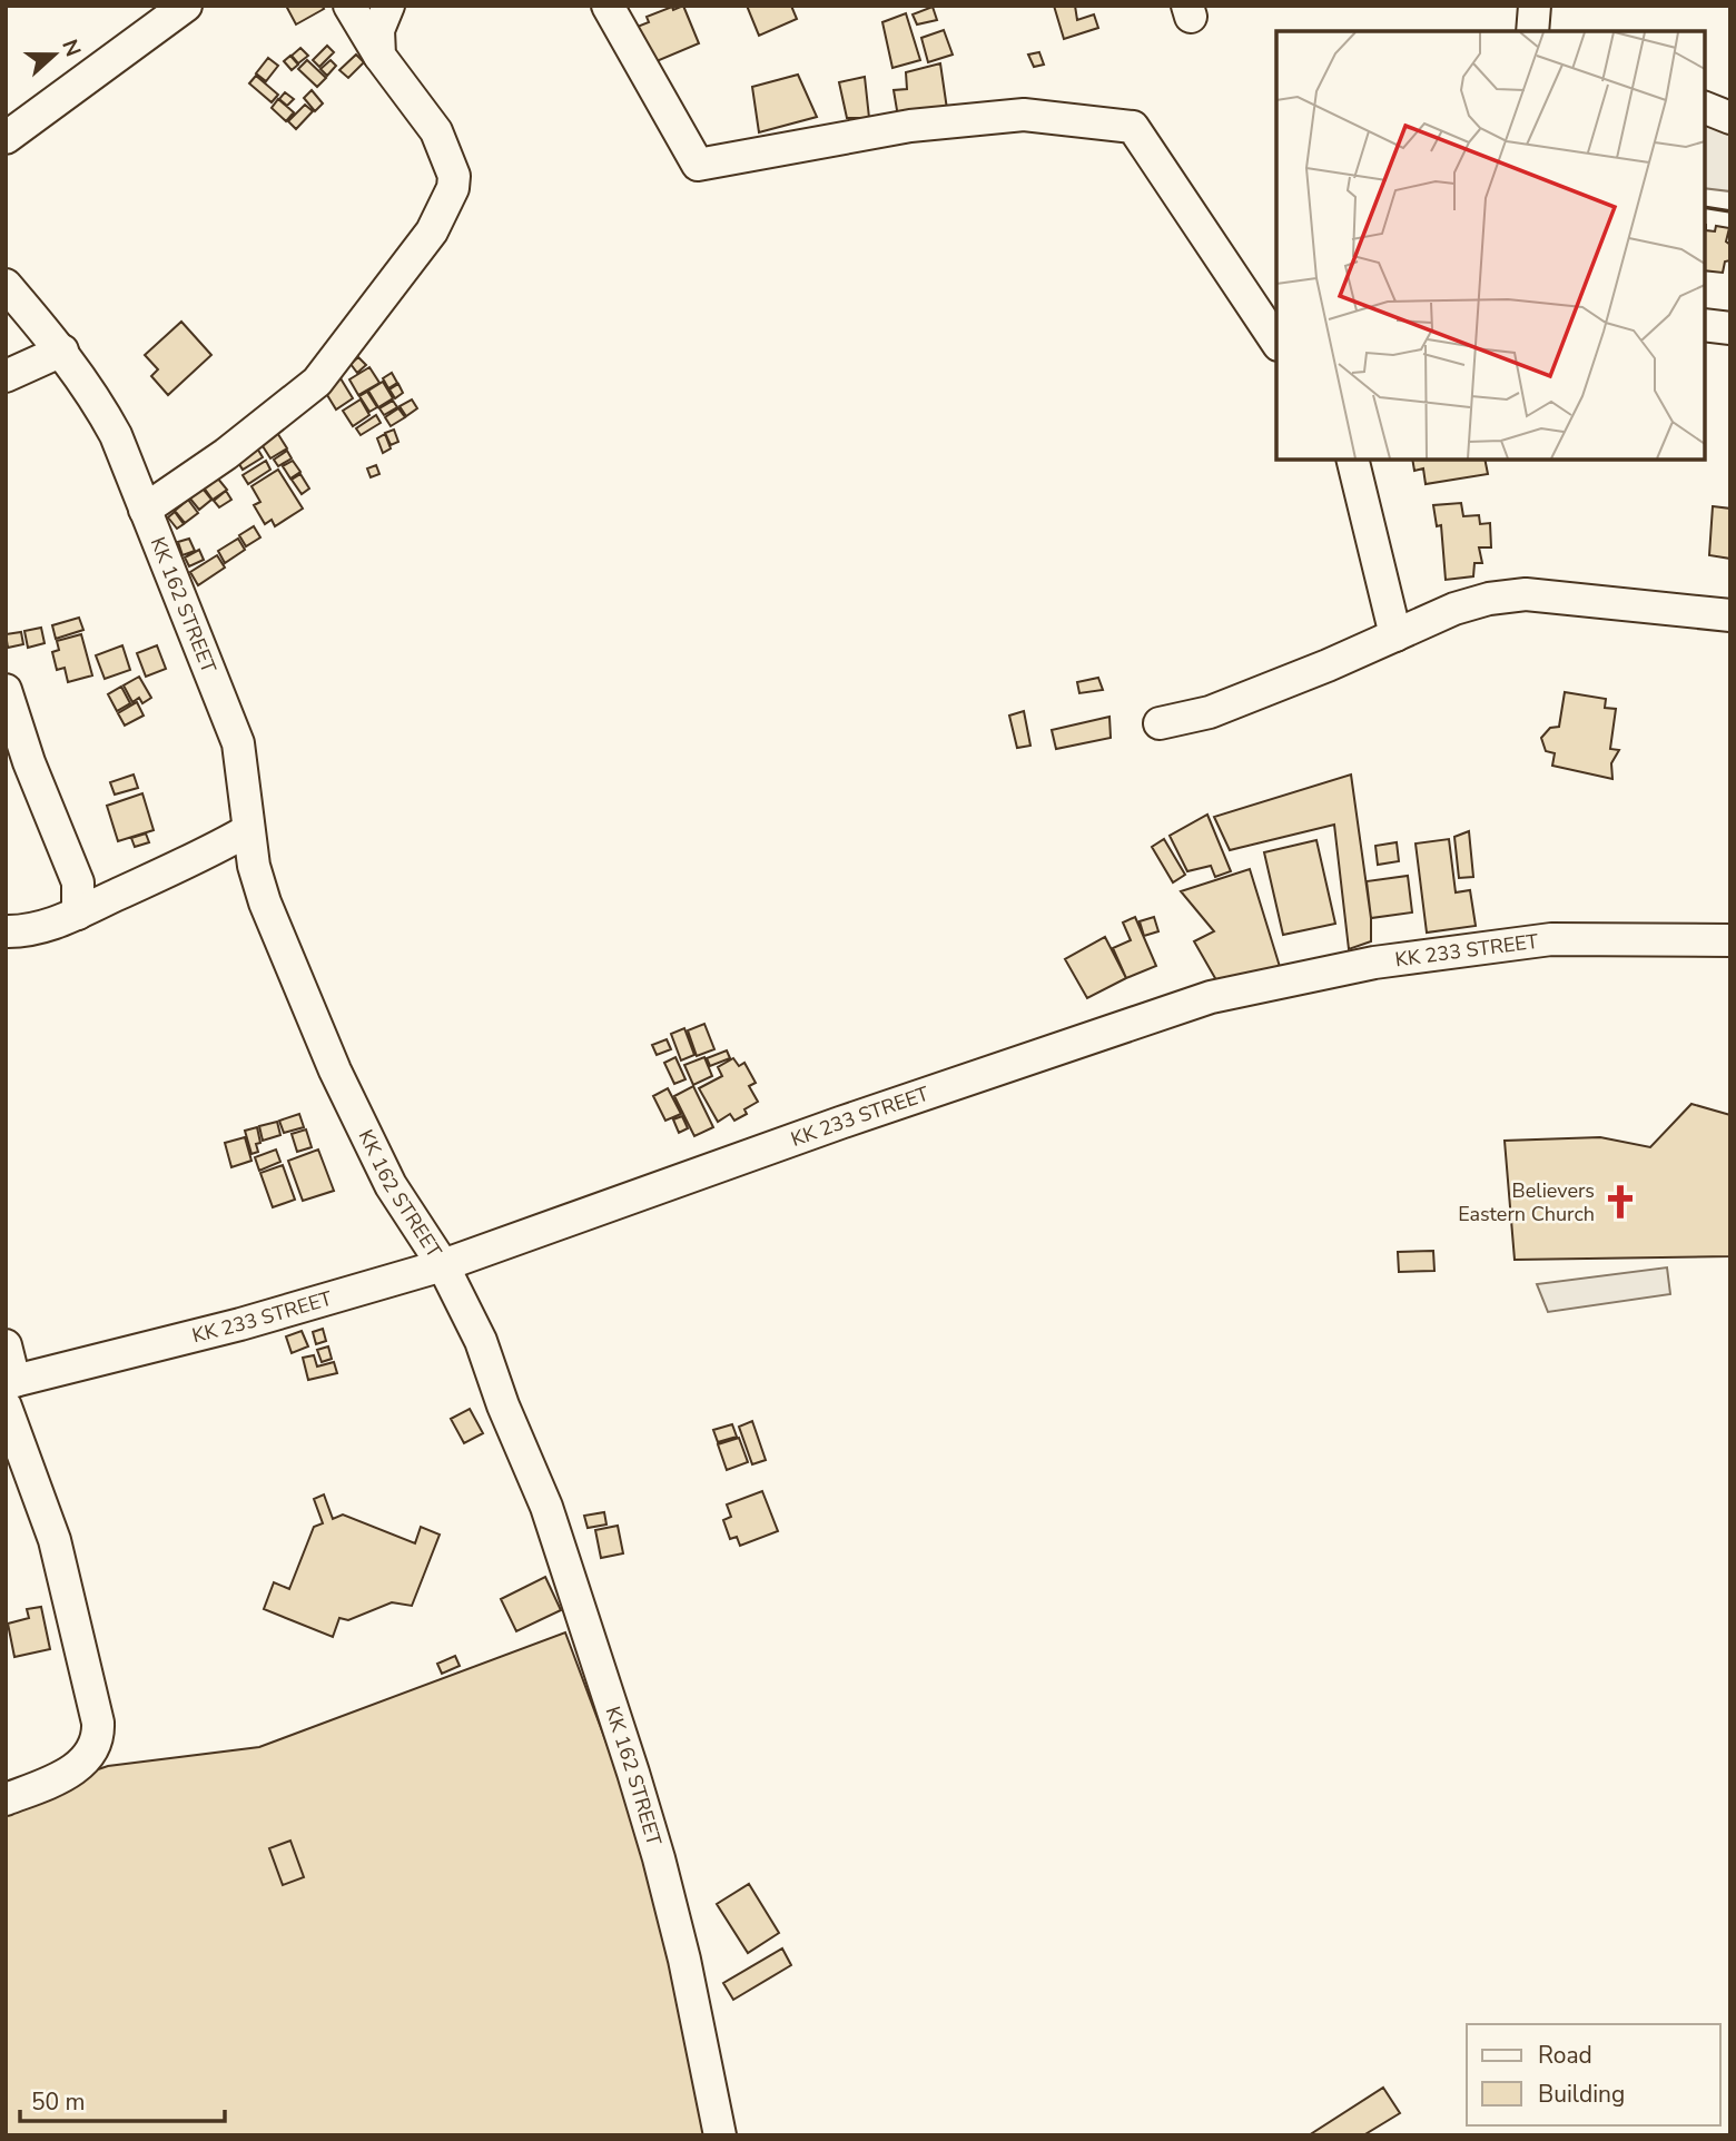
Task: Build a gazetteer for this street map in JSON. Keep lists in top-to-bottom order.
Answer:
{
  "streets": {
    "street": ["KK 162 STREET", "KK 233 STREET"]
  },
  "crossings": [
    ["KK 162 STREET", "KK 233 STREET"]
  ],
  "places": {
    "church": ["Believers Eastern Church"]
  },
  "legend": ["Road", "Building"],
  "scale_bar": "50 m",
  "north": "right"
}
